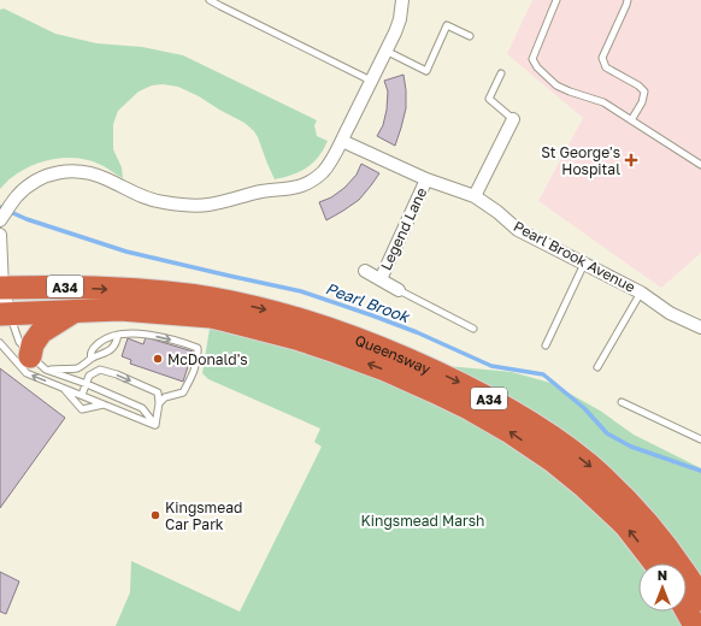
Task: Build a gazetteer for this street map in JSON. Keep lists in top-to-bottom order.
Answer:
{
  "streets": {
    "highway": ["A34", "Queensway"],
    "street": ["Legend Lane", "Pearl Brook Avenue"]
  },
  "crossings": [
    ["Legend Lane", "Pearl Brook Avenue"]
  ],
  "water": ["Pearl Brook"],
  "parks": ["Kingsmead Marsh"],
  "places": {
    "health": ["St George's Hospital"],
    "other": ["McDonald's", "Kingsmead Car Park"]
  },
  "north": "top"
}
